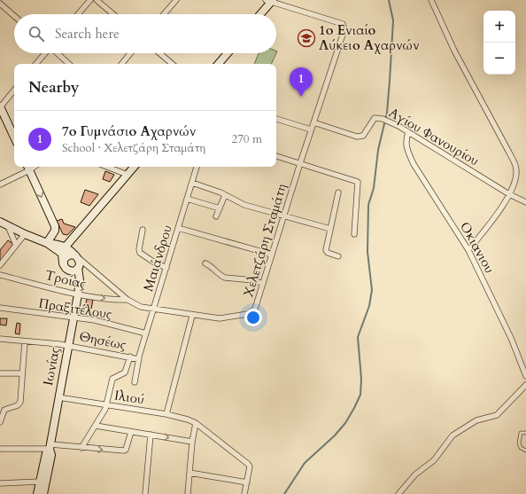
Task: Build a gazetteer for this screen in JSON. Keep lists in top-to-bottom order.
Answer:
{
  "streets": {
    "main road": ["Ιωνίας"],
    "street": [
      "Αγίου Φανουρίου",
      "Χελετζάρη Σταμάτη",
      "Οκιανιου",
      "Μαιάνδρου",
      "Τροίας",
      "Πραξιτέλους",
      "Θησέως",
      "Ιλιού"
    ]
  },
  "crossings": [
    ["Αγίου Φανουρίου", "Χελετζάρη Σταμάτη"],
    ["Αγίου Φανουρίου", "Οκιανιου"],
    ["Μαιάνδρου", "Πραξιτέλους"],
    ["Μαιάνδρου", "Θησέως"],
    ["Τροίας", "Ιωνίας"],
    ["Πραξιτέλους", "Ιωνίας"],
    ["Θησέως", "Ιωνίας"],
    ["Ιωνίας", "Ιλιού"]
  ],
  "one_way": ["Τροίας"],
  "places": {
    "school or university": ["1ο Ενιαίο Λύκειο Αχαρνών"]
  },
  "page": {
    "map_buttons": ["+", "−"],
    "search": "Search here",
    "heading": "Nearby",
    "pins": "1",
    "list": [
      {
        "mark": "1",
        "name": "7ο Γυμνάσιο Αχαρνών",
        "note": "School · Χελετζάρη Σταμάτη",
        "value": "270 m"
      }
    ]
  }
}
